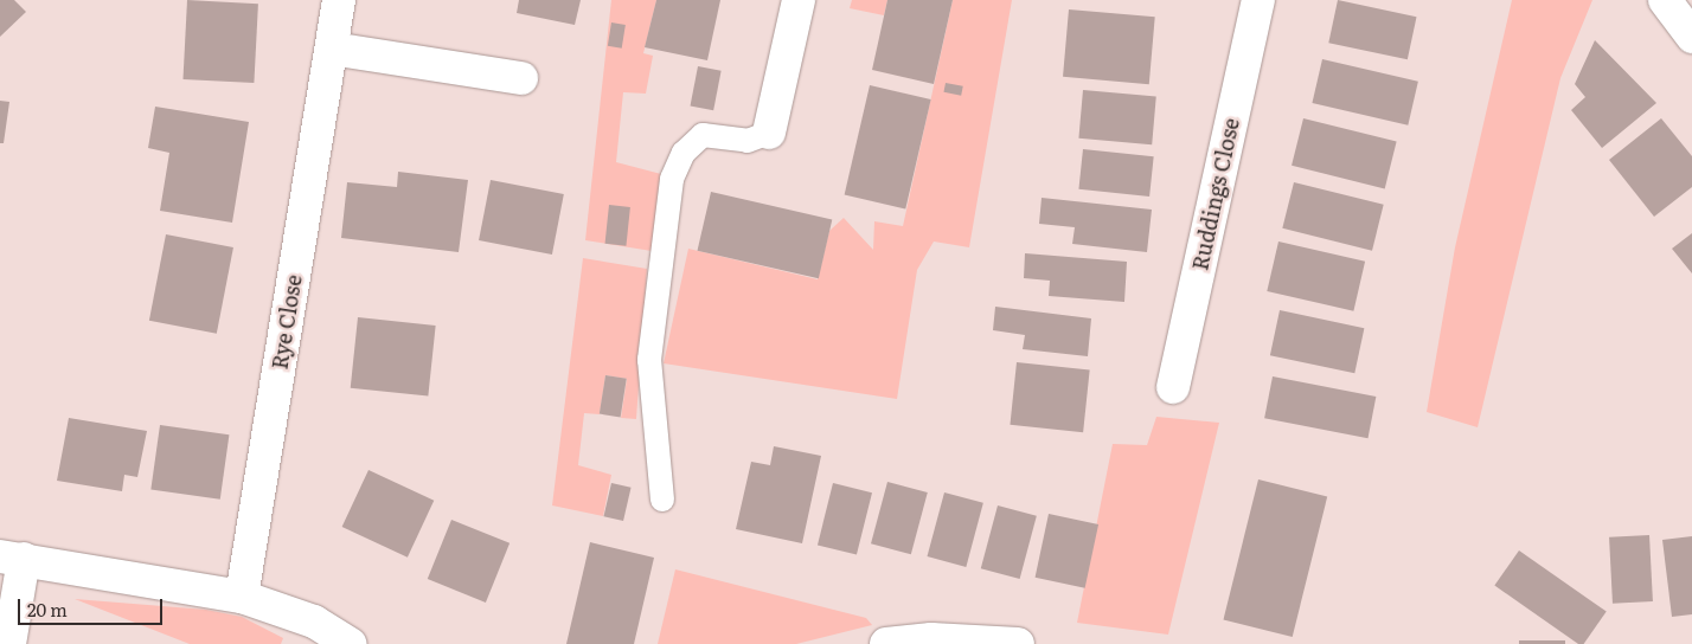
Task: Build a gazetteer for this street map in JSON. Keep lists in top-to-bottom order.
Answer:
{
  "streets": {
    "street": ["Ruddings Close", "Rye Close"]
  },
  "scale_bar": "20 m"
}
